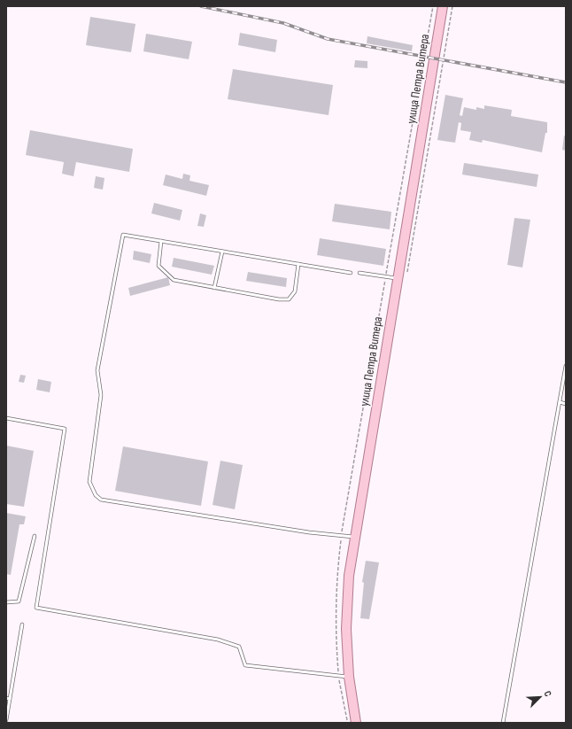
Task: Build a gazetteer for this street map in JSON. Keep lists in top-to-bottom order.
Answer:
{
  "streets": {
    "main road": ["улица Петра Витера"]
  },
  "north": "top right"
}
